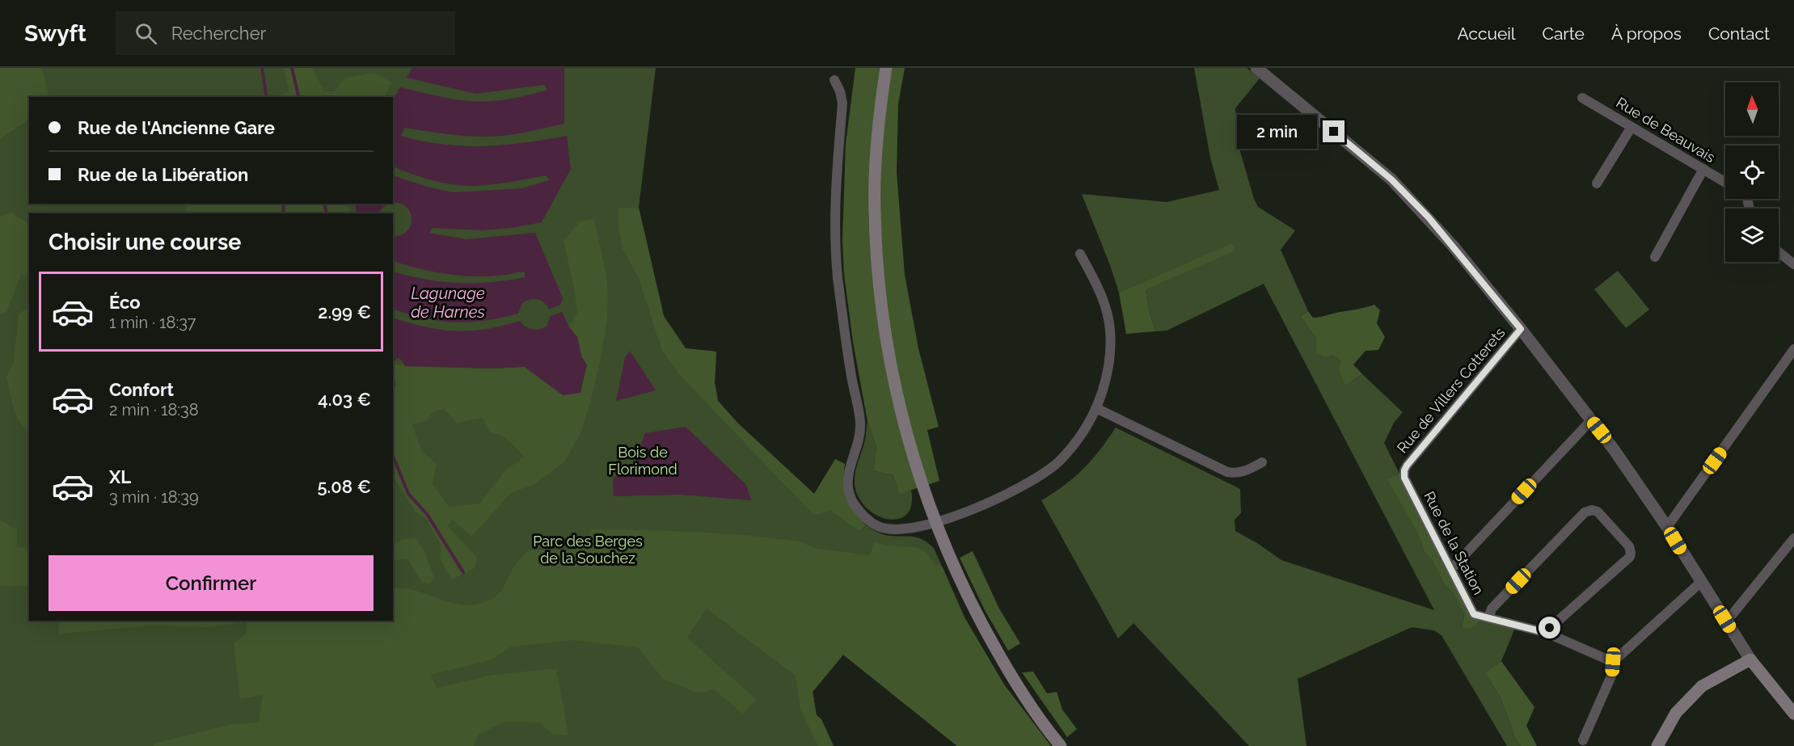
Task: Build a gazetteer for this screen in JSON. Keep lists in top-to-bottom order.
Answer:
{
  "streets": {
    "street": ["Rue de Beauvais", "Rue de Villers Cotterets", "Rue de la Station"]
  },
  "crossings": [
    ["Rue de Villers Cotterets", "Rue de la Station"]
  ],
  "water": ["Lagunage de Harnes"],
  "parks": ["Bois de Florimond", "Parc des Berges de la Souchez"],
  "north": "top",
  "page": {
    "header": "Swyft",
    "search": "Rechercher",
    "nav": [
      "Accueil",
      "Carte",
      "À propos",
      "Contact"
    ],
    "banner": ["Rue de l'Ancienne Gare", "Rue de la Libération"],
    "bubble": "2 min",
    "heading": "Choisir une course",
    "list": [
      {
        "name": "Éco",
        "note": "1 min · 18:37",
        "value": "2.99 €"
      },
      {
        "name": "Confort",
        "note": "2 min · 18:38",
        "value": "4.03 €"
      },
      {
        "name": "XL",
        "note": "3 min · 18:39",
        "value": "5.08 €"
      }
    ],
    "buttons": "Confirmer"
  }
}
